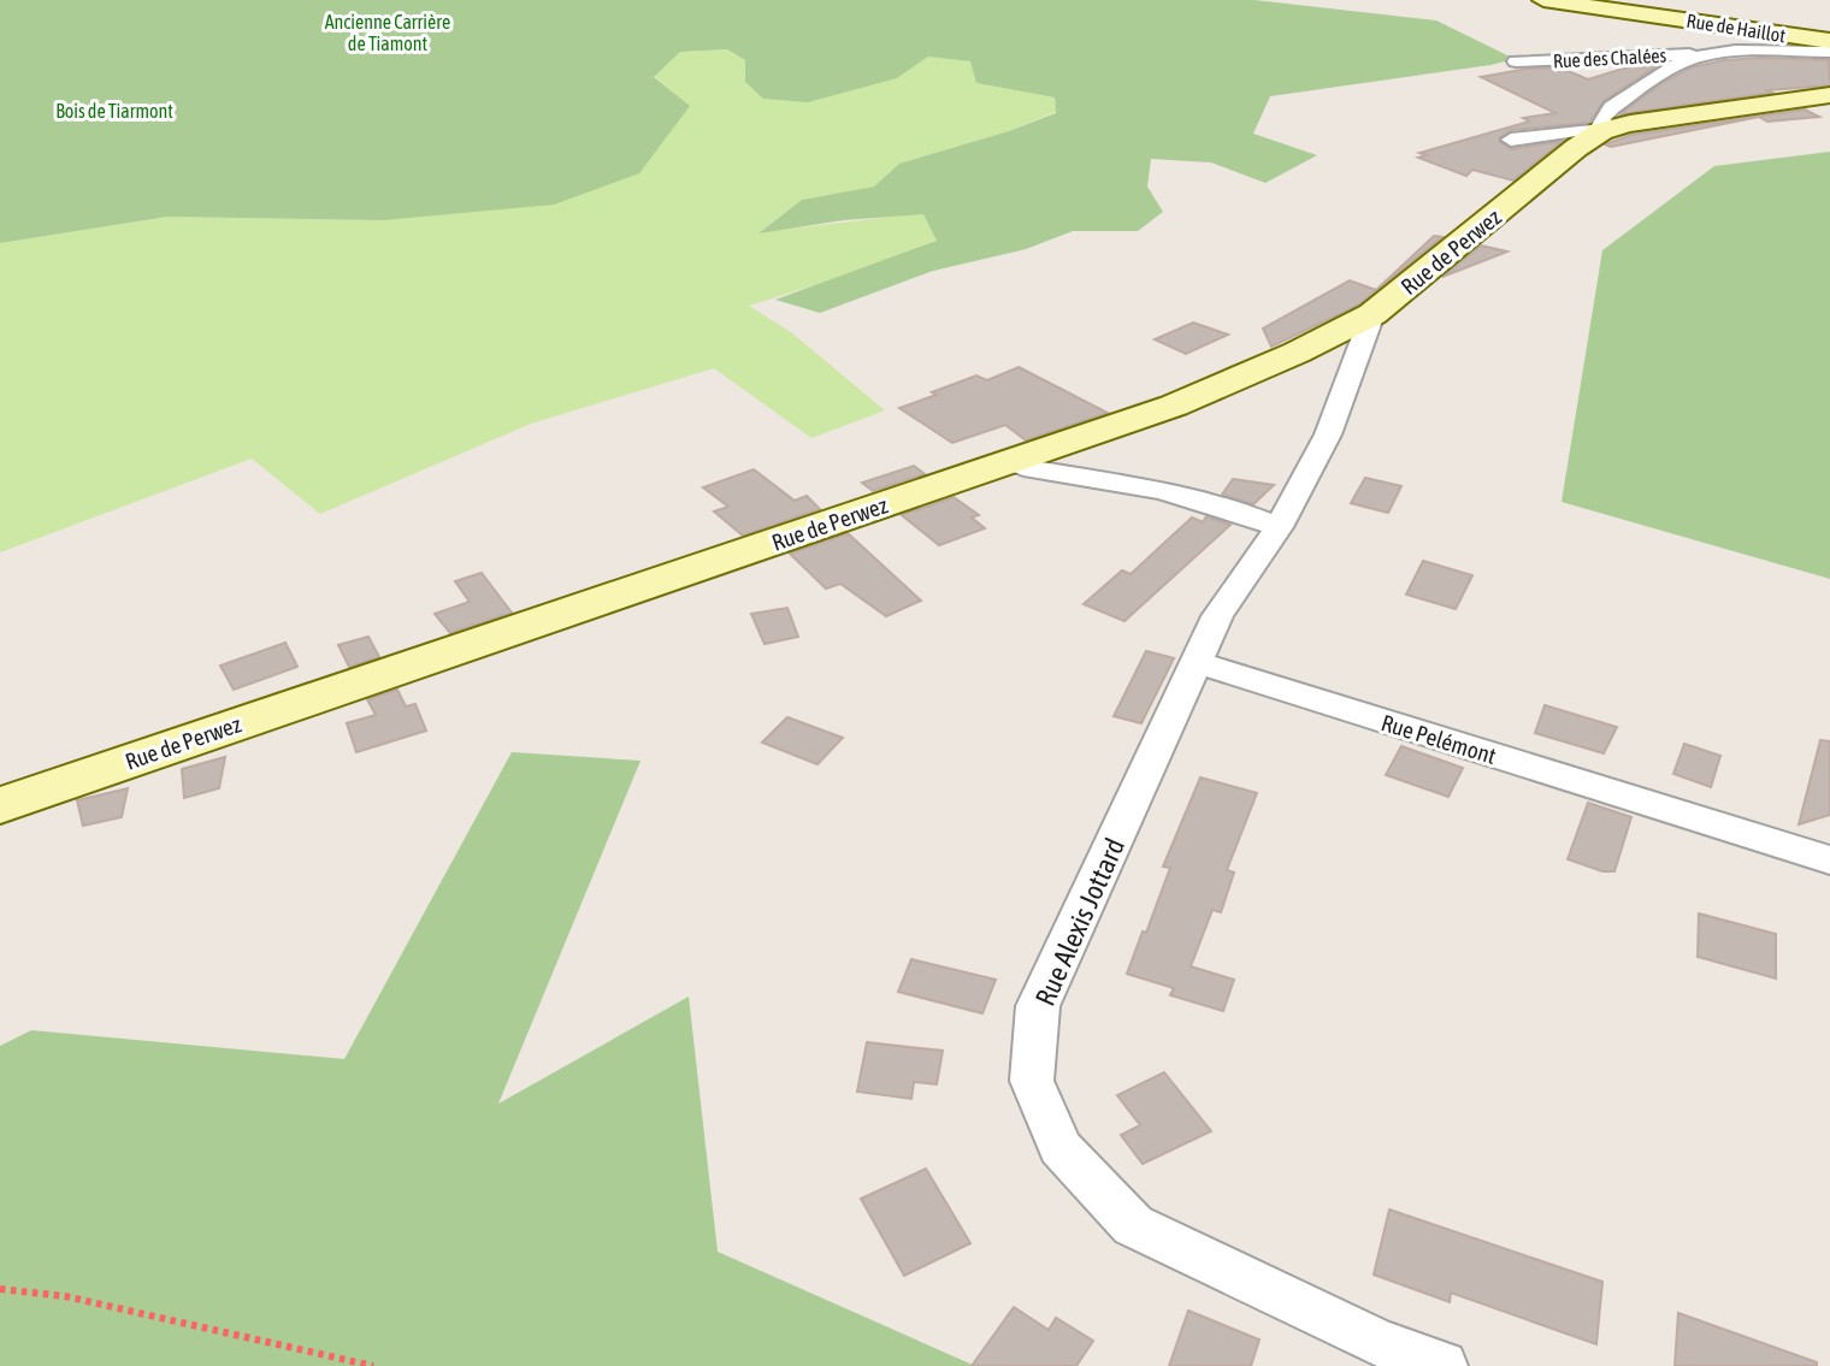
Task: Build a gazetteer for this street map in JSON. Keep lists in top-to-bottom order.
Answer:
{
  "streets": {
    "street": [
      "Rue de Haillot",
      "Rue des Chalées",
      "Rue de Perwez",
      "Rue Pelémont",
      "Rue Alexis Jottard"
    ]
  },
  "crossings": [
    ["Rue des Chalées", "Rue de Perwez"],
    ["Rue Pelémont", "Rue Alexis Jottard"]
  ],
  "parks": ["Ancienne Carrière de Tiamont", "Bois de Tiarmont"]
}
